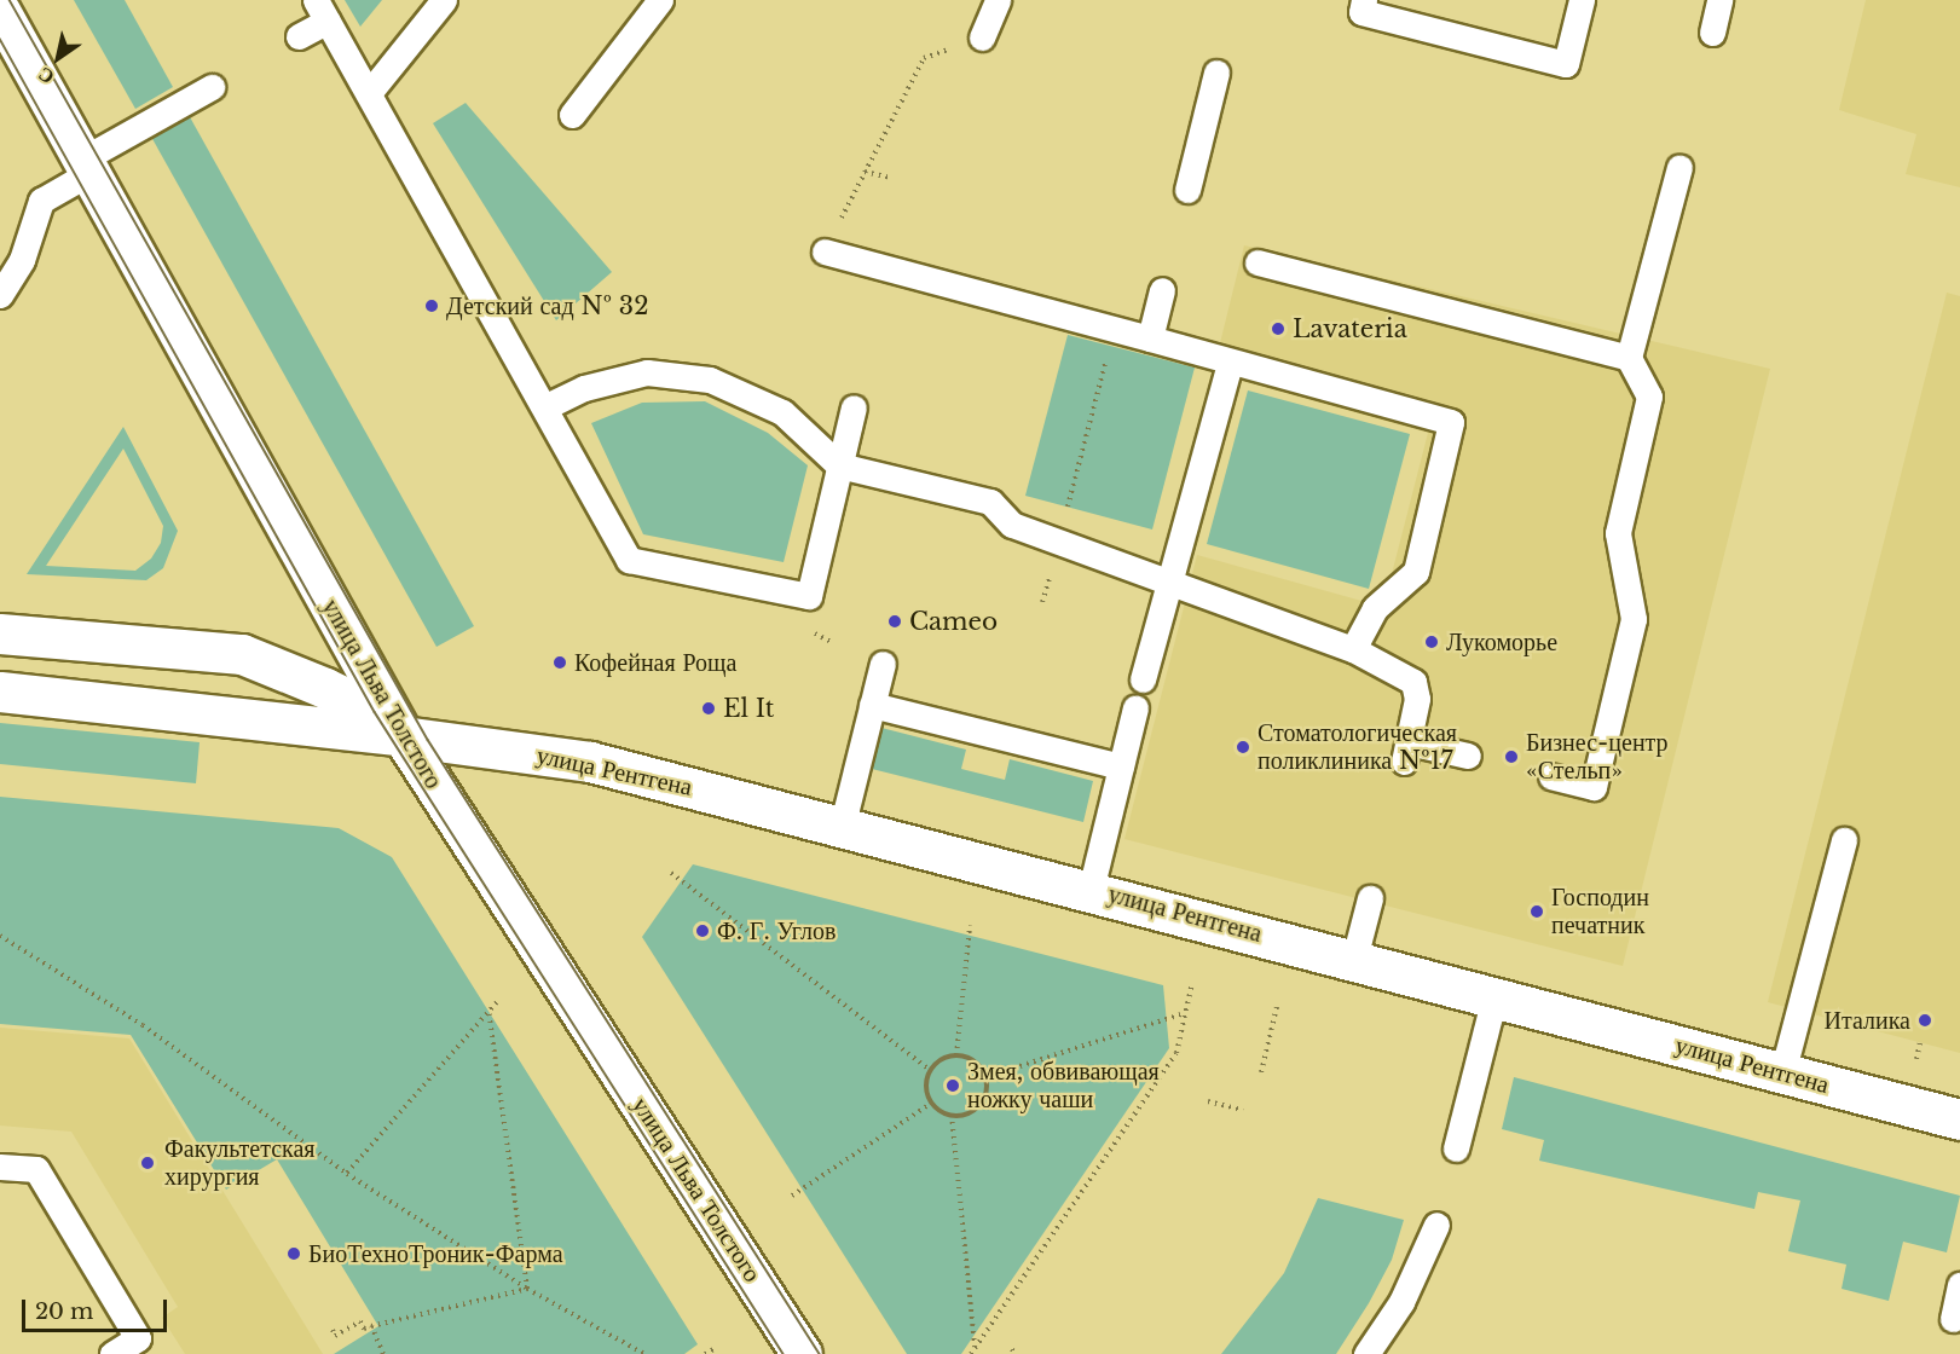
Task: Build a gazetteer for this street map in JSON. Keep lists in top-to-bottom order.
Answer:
{
  "streets": {
    "street": ["улица Льва Толстого", "улица Рентгена"]
  },
  "crossings": [
    ["улица Льва Толстого", "улица Рентгена"]
  ],
  "places": [
    "Детский сад № 32",
    "Lavateria",
    "Cameo",
    "Лукоморье",
    "Кофейная Роща",
    "El It",
    "Стоматологическая поликлиника №17",
    "Бизнес-центр «Стельп»",
    "Господин печатник",
    "Ф. Г. Углов",
    "Италика",
    "Змея, обвивающая ножку чаши",
    "Факультетская хирургия",
    "БиоТехноТроник-Фарма"
  ],
  "scale_bar": "20 m",
  "north": "bottom left"
}
